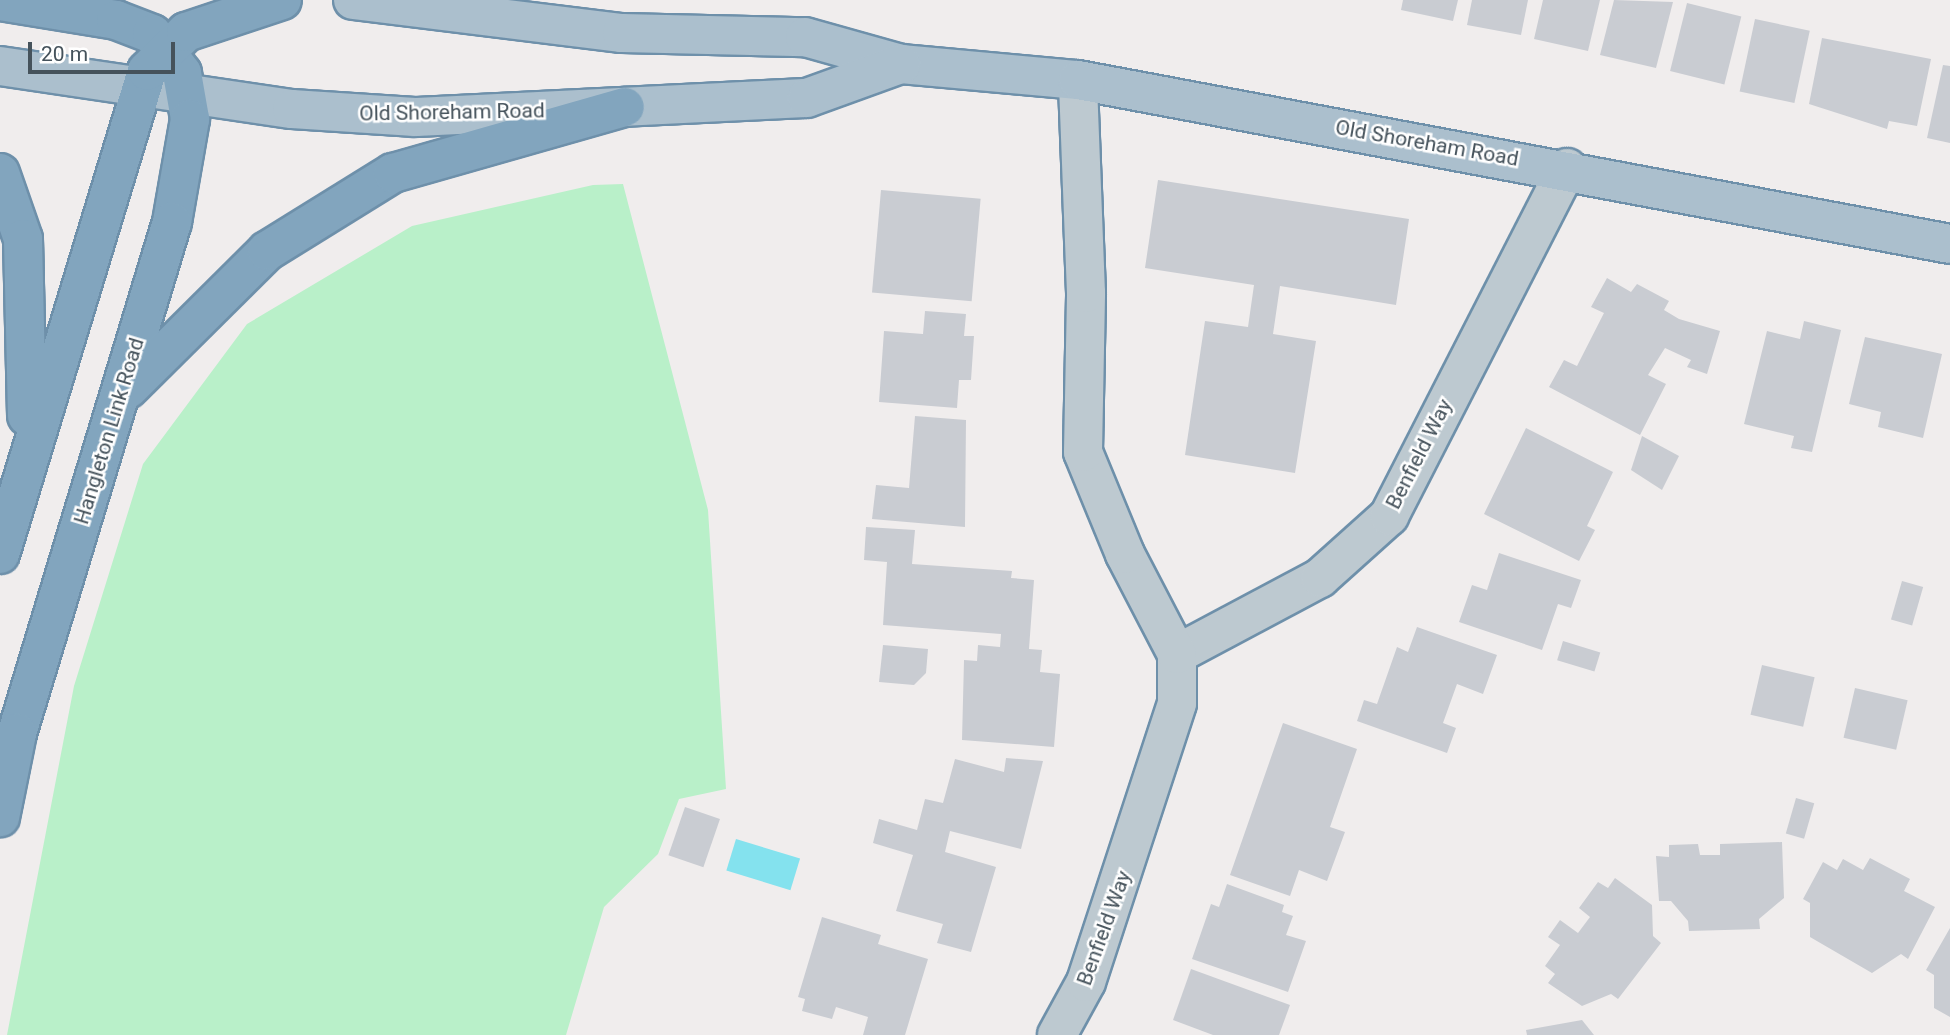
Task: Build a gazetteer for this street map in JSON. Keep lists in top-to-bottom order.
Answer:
{
  "streets": {
    "highway": ["Hangleton Link Road"],
    "main road": ["Old Shoreham Road"],
    "street": ["Benfield Way"]
  },
  "crossings": [
    ["Old Shoreham Road", "Hangleton Link Road"],
    ["Old Shoreham Road", "Benfield Way"]
  ],
  "scale_bar": "20 m"
}
